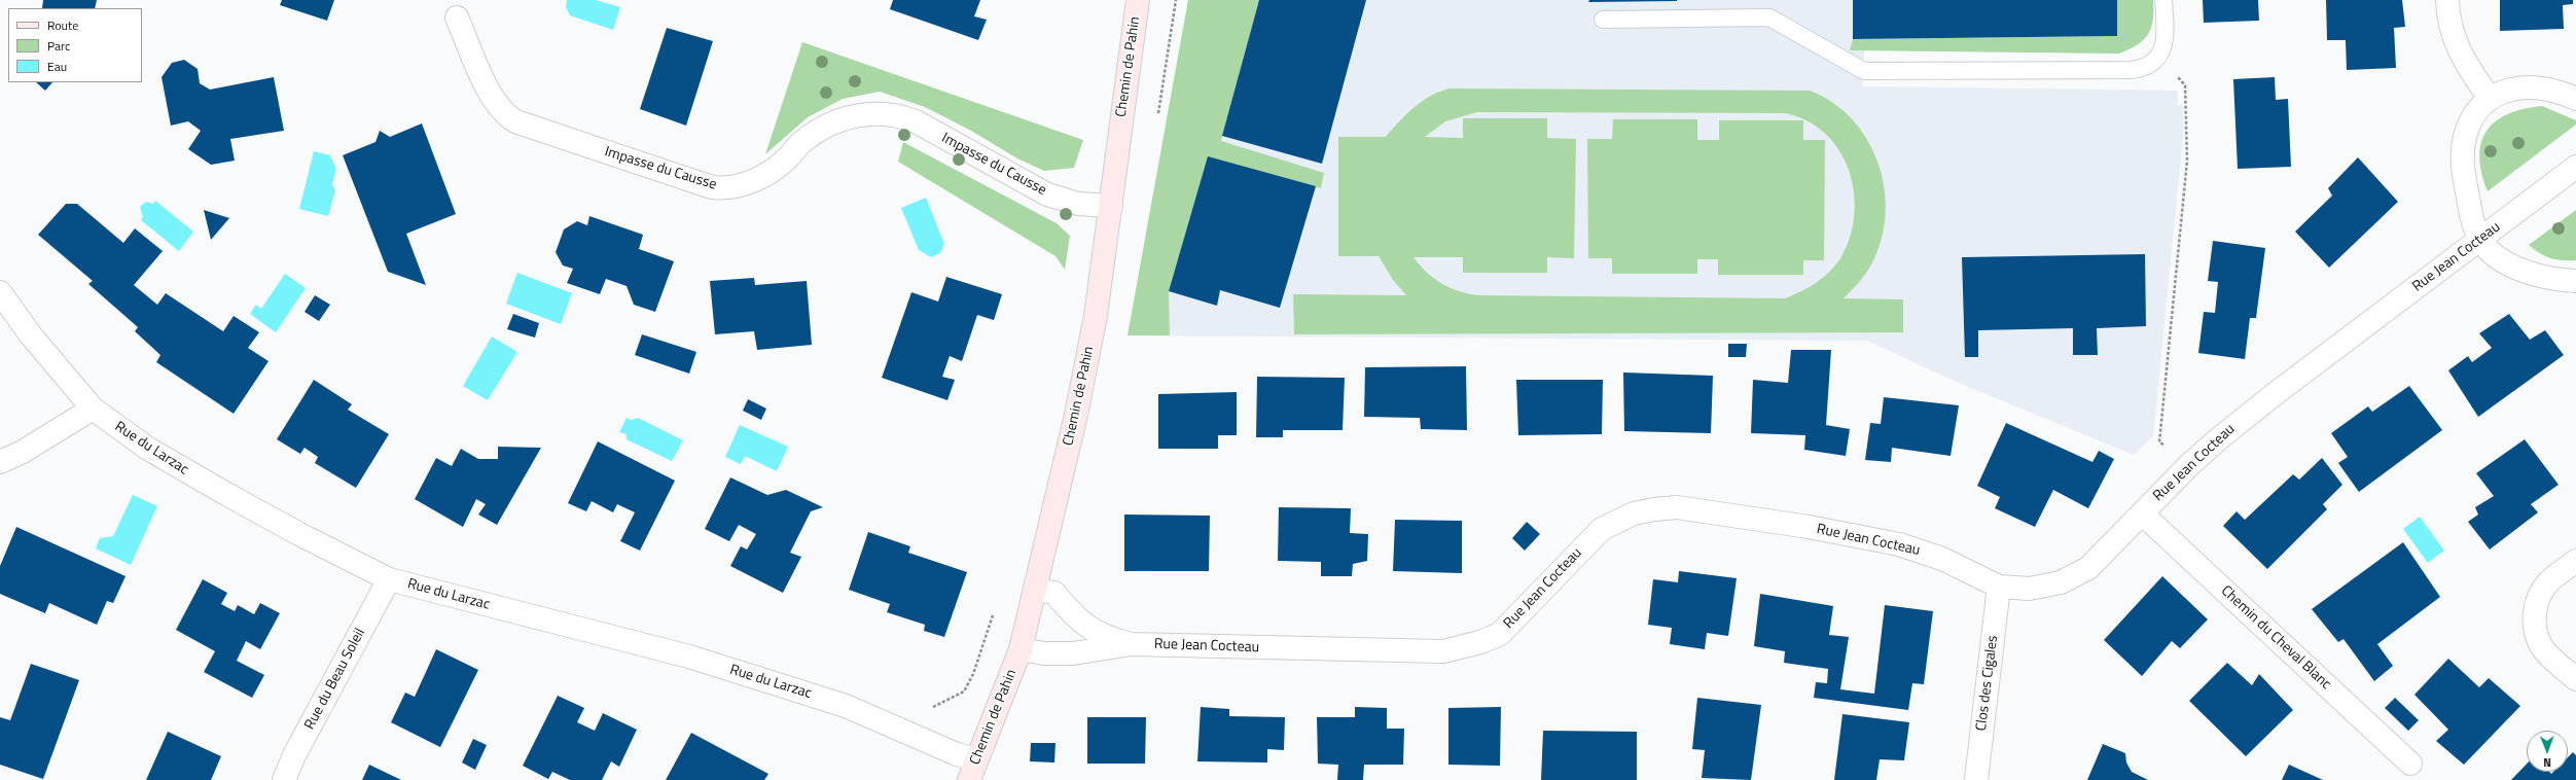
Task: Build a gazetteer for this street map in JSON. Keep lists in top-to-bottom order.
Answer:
{
  "streets": {
    "main road": ["Chemin de Pahin"],
    "street": [
      "Impasse du Causse",
      "Rue Jean Cocteau",
      "Rue du Larzac",
      "Chemin du Cheval Blanc",
      "Rue du Beau Soleil",
      "Clos des Cigales"
    ]
  },
  "crossings": [
    ["Chemin de Pahin", "Impasse du Causse"],
    ["Chemin de Pahin", "Rue Jean Cocteau"],
    ["Chemin de Pahin", "Rue du Larzac"],
    ["Rue Jean Cocteau", "Chemin du Cheval Blanc"],
    ["Rue Jean Cocteau", "Clos des Cigales"],
    ["Rue du Larzac", "Rue du Beau Soleil"]
  ],
  "legend": ["Route", "Parc", "Eau"],
  "north": "bottom"
}
